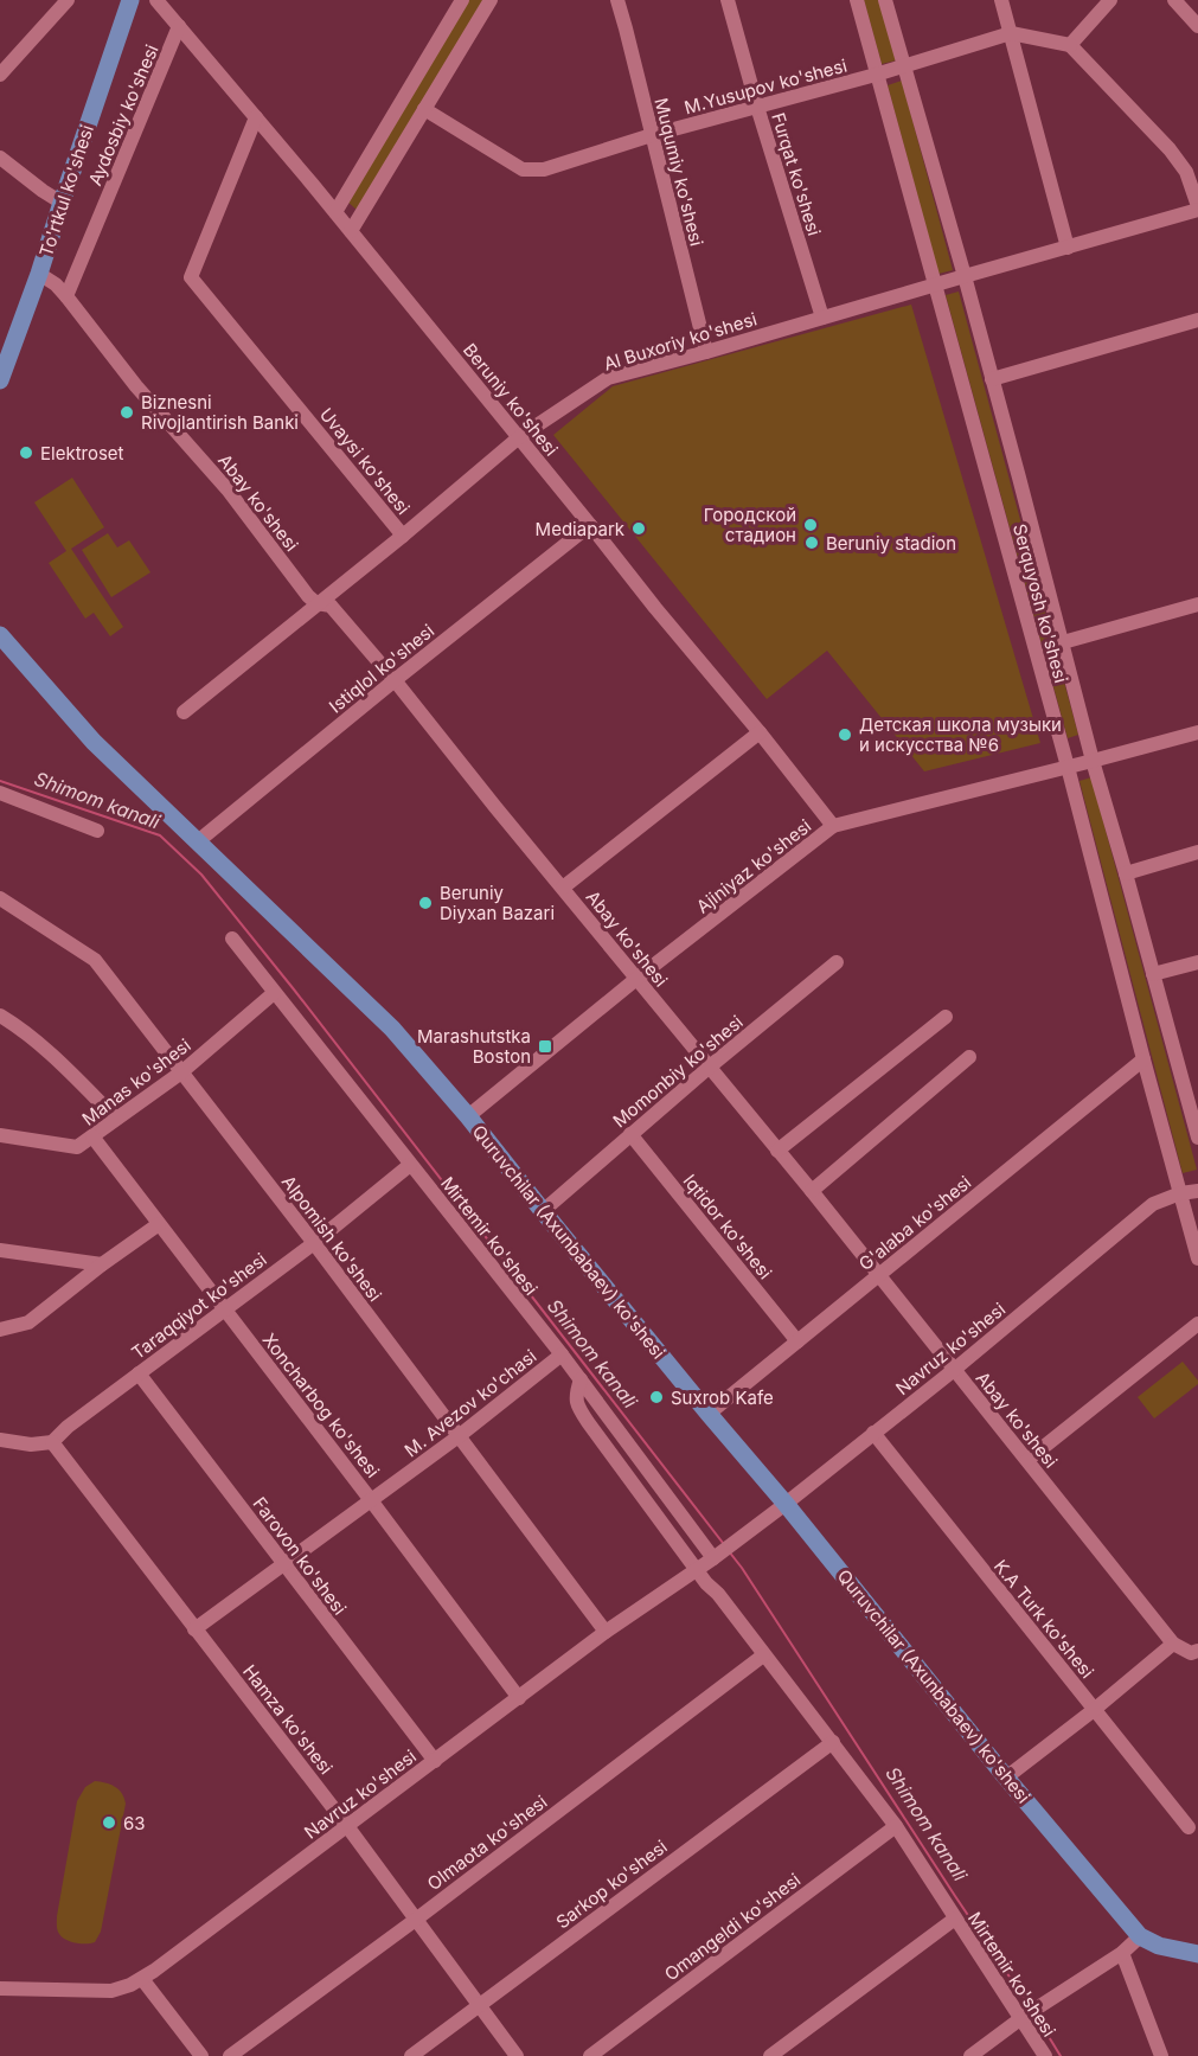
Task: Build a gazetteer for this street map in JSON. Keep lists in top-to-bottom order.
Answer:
{
  "streets": {
    "main road": ["To'rtkul ko'shesi", "Quruvchilar (Axunbabaev) ko'shesi"],
    "street": [
      "M.Yusupov ko'shesi",
      "Aydosbiy ko'shesi",
      "Muqumiy ko'shesi",
      "Furqat ko'shesi",
      "Al Buxoriy ko'shesi",
      "Beruniy ko'shesi",
      "Uvaysi ko'shesi",
      "Abay ko'shesi",
      "Serquyosh ko'shesi",
      "Istiqlol ko'shesi",
      "Ajiniyaz ko'shesi",
      "Momonbiy ko'shesi",
      "Manas ko'shesi",
      "G'alaba ko'shesi",
      "Iqtidor ko'shesi",
      "Mirtemir ko'shesi",
      "Alpomish ko'shesi",
      "Taraqqiyot ko'shesi",
      "Navruz ko'shesi",
      "M. Avezov ko'chasi",
      "Xoncharbog ko'shesi",
      "Farovon ko'shesi",
      "K.A Turk ko'shesi",
      "Hamza ko'shesi",
      "Olmaota ko'shesi",
      "Sarkop ko'shesi",
      "Omangeldi ko'shesi"
    ]
  },
  "crossings": [
    ["M.Yusupov ko'shesi", "Muqumiy ko'shesi"],
    ["M.Yusupov ko'shesi", "Furqat ko'shesi"],
    ["M.Yusupov ko'shesi", "Serquyosh ko'shesi"],
    ["Aydosbiy ko'shesi", "Beruniy ko'shesi"],
    ["Aydosbiy ko'shesi", "Abay ko'shesi"],
    ["Muqumiy ko'shesi", "Al Buxoriy ko'shesi"],
    ["Furqat ko'shesi", "Al Buxoriy ko'shesi"],
    ["To'rtkul ko'shesi", "Abay ko'shesi"],
    ["Al Buxoriy ko'shesi", "Beruniy ko'shesi"],
    ["Al Buxoriy ko'shesi", "Uvaysi ko'shesi"],
    ["Al Buxoriy ko'shesi", "Abay ko'shesi"],
    ["Al Buxoriy ko'shesi", "Serquyosh ko'shesi"],
    ["Beruniy ko'shesi", "Uvaysi ko'shesi"],
    ["Beruniy ko'shesi", "Istiqlol ko'shesi"],
    ["Beruniy ko'shesi", "Ajiniyaz ko'shesi"],
    ["Abay ko'shesi", "Istiqlol ko'shesi"],
    ["Abay ko'shesi", "Ajiniyaz ko'shesi"],
    ["Abay ko'shesi", "Momonbiy ko'shesi"],
    ["Abay ko'shesi", "G'alaba ko'shesi"],
    ["Abay ko'shesi", "Navruz ko'shesi"],
    ["Serquyosh ko'shesi", "Ajiniyaz ko'shesi"],
    ["Serquyosh ko'shesi", "G'alaba ko'shesi"],
    ["Serquyosh ko'shesi", "Navruz ko'shesi"],
    ["Istiqlol ko'shesi", "Quruvchilar (Axunbabaev) ko'shesi"],
    ["Ajiniyaz ko'shesi", "Quruvchilar (Axunbabaev) ko'shesi"],
    ["Momonbiy ko'shesi", "Iqtidor ko'shesi"],
    ["Momonbiy ko'shesi", "Quruvchilar (Axunbabaev) ko'shesi"],
    ["Manas ko'shesi", "Mirtemir ko'shesi"],
    ["Manas ko'shesi", "Alpomish ko'shesi"],
    ["Manas ko'shesi", "Xoncharbog ko'shesi"],
    ["G'alaba ko'shesi", "Iqtidor ko'shesi"],
    ["G'alaba ko'shesi", "Quruvchilar (Axunbabaev) ko'shesi"],
    ["Mirtemir ko'shesi", "Taraqqiyot ko'shesi"],
    ["Mirtemir ko'shesi", "Navruz ko'shesi"],
    ["Mirtemir ko'shesi", "M. Avezov ko'chasi"],
    ["Mirtemir ko'shesi", "Olmaota ko'shesi"],
    ["Mirtemir ko'shesi", "Sarkop ko'shesi"],
    ["Mirtemir ko'shesi", "Omangeldi ko'shesi"],
    ["Alpomish ko'shesi", "Taraqqiyot ko'shesi"],
    ["Alpomish ko'shesi", "Navruz ko'shesi"],
    ["Alpomish ko'shesi", "M. Avezov ko'chasi"],
    ["Quruvchilar (Axunbabaev) ko'shesi", "Navruz ko'shesi"],
    ["Taraqqiyot ko'shesi", "Xoncharbog ko'shesi"],
    ["Taraqqiyot ko'shesi", "Farovon ko'shesi"],
    ["Taraqqiyot ko'shesi", "Hamza ko'shesi"],
    ["Navruz ko'shesi", "Xoncharbog ko'shesi"],
    ["Navruz ko'shesi", "Farovon ko'shesi"],
    ["Navruz ko'shesi", "K.A Turk ko'shesi"],
    ["Navruz ko'shesi", "Hamza ko'shesi"],
    ["M. Avezov ko'chasi", "Xoncharbog ko'shesi"],
    ["M. Avezov ko'chasi", "Farovon ko'shesi"],
    ["M. Avezov ko'chasi", "Hamza ko'shesi"],
    ["Hamza ko'shesi", "Olmaota ko'shesi"],
    ["Hamza ko'shesi", "Sarkop ko'shesi"]
  ],
  "water": ["Shimom kanali"],
  "places": {
    "other": [
      "Biznesni Rivojlantirish Banki",
      "Elektroset",
      "Городской стадион",
      "Mediapark",
      "Beruniy stadion",
      "Детская школа музыки и искусства №6",
      "Beruniy Diyxan Bazari",
      "Suxrob Kafe",
      "63"
    ],
    "transit": ["Marashutstka Boston"]
  }
}
